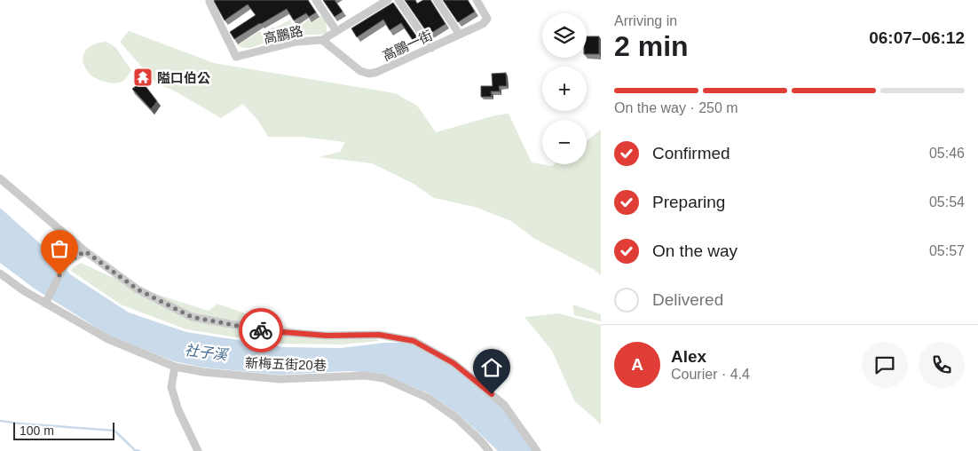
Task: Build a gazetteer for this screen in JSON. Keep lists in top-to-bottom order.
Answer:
{
  "streets": {
    "street": ["高鵬路", "高鵬一街", "新梅五街20巷"]
  },
  "crossings": [
    ["高鵬路", "高鵬一街"]
  ],
  "water": ["社子溪"],
  "places": {
    "temple": ["隘口伯公"]
  },
  "scale_bar": "100 m",
  "page": {
    "heading": ["2 min", "Arriving in", "06:07–06:12"],
    "panel": ["Alex", "Courier · 4.4"],
    "map_buttons": ["+", "−"],
    "bar": "On the way · 250 m",
    "list": [
      ["Confirmed", "05:46"],
      ["Preparing", "05:54"],
      ["On the way", "05:57"],
      "Delivered"
    ],
    "round": "A",
    "scale": "100 m"
  }
}
